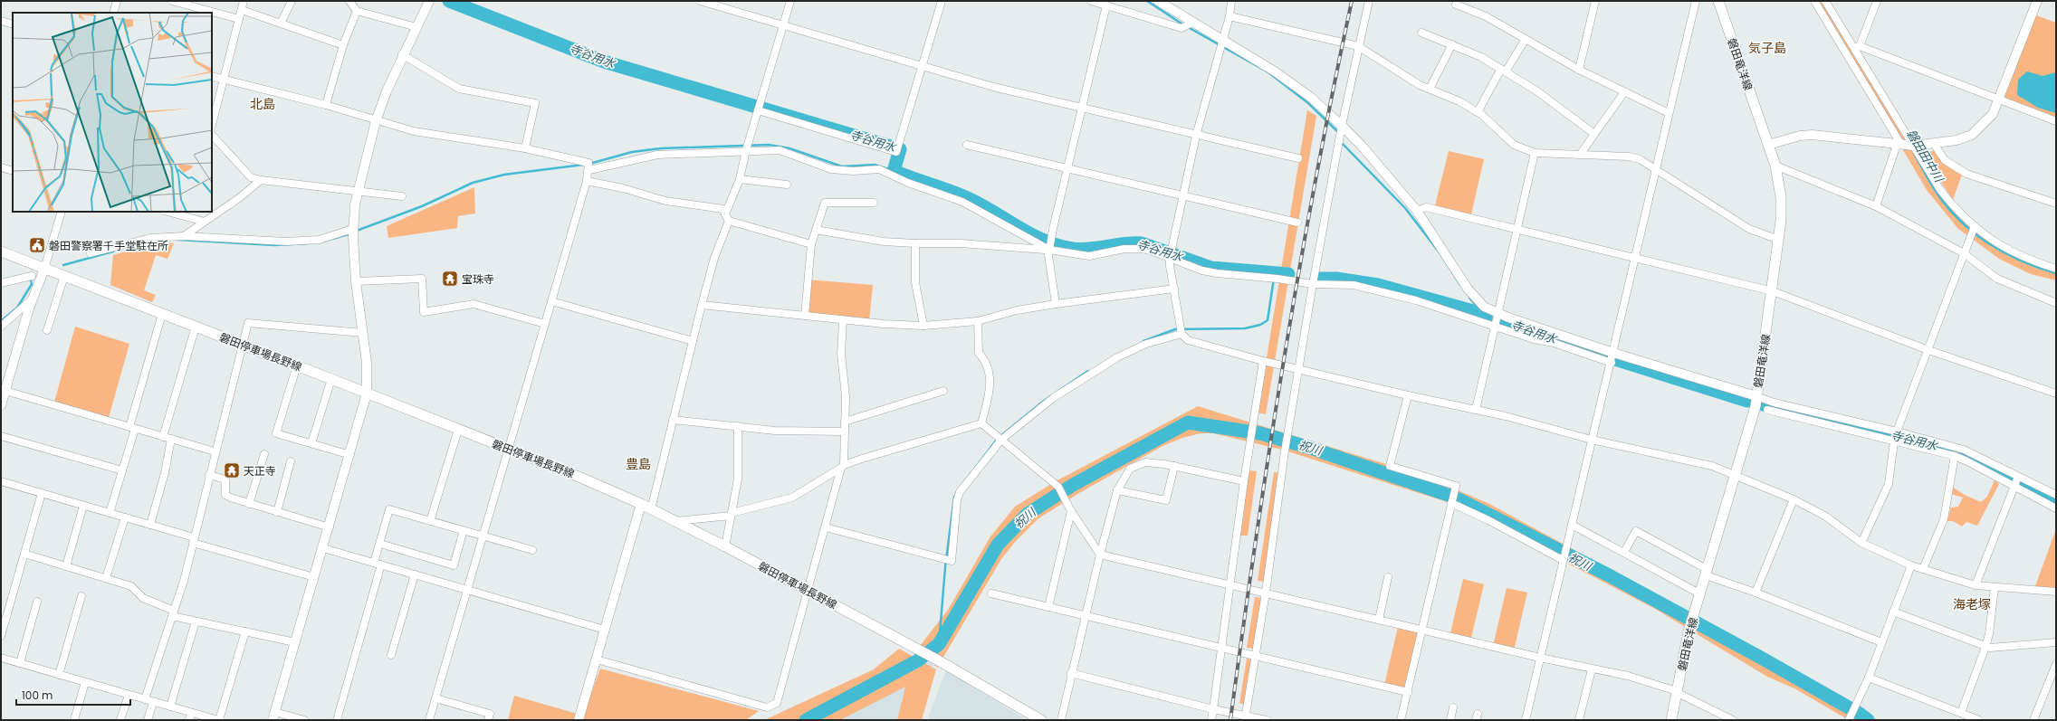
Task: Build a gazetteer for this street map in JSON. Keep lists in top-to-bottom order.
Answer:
{
  "streets": {
    "main road": ["磐田竜洋線", "磐田停車場長野線"]
  },
  "districts": [
    "気子島",
    "北島",
    "豊島",
    "海老塚"
  ],
  "water": ["寺谷用水", "磐田田中川", "祝川"],
  "places": {
    "public building": ["磐田警察署千手堂駐在所"],
    "temple": ["宝珠寺", "天正寺"]
  },
  "scale_bar": "100 m"
}
